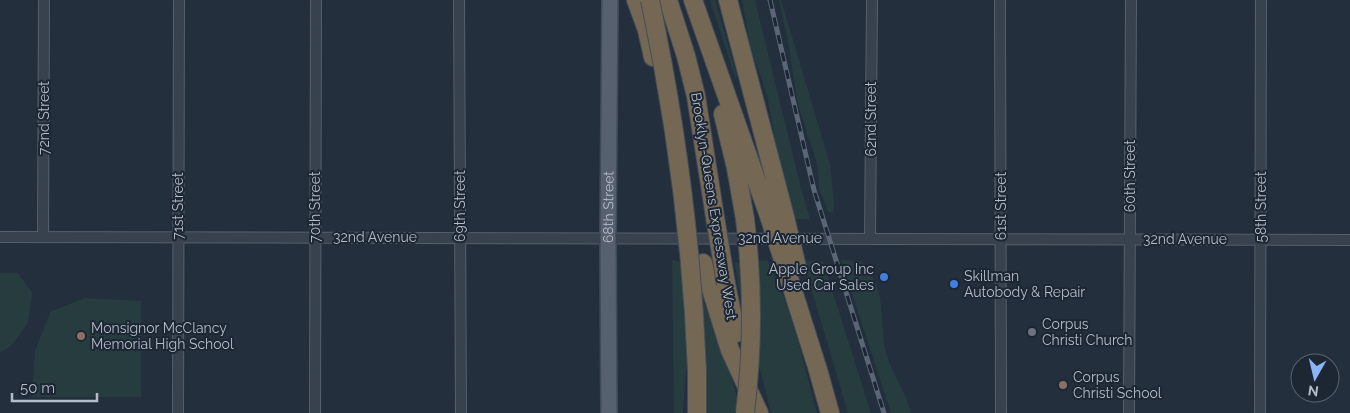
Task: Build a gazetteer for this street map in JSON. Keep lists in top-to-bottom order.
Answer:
{
  "streets": {
    "highway": ["Brooklyn-Queens Expressway West"],
    "main road": ["68th Street"],
    "street": [
      "72nd Street",
      "62nd Street",
      "60th Street",
      "71st Street",
      "69th Street",
      "61st Street",
      "70th Street",
      "58th Street",
      "32nd Avenue"
    ]
  },
  "crossings": [
    ["72nd Street", "32nd Avenue"],
    ["62nd Street", "32nd Avenue"],
    ["60th Street", "32nd Avenue"],
    ["71st Street", "32nd Avenue"],
    ["69th Street", "32nd Avenue"],
    ["68th Street", "32nd Avenue"],
    ["61st Street", "32nd Avenue"],
    ["70th Street", "32nd Avenue"],
    ["58th Street", "32nd Avenue"]
  ],
  "places": [
    "Apple Group Inc Used Car Sales",
    "Skillman Autobody & Repair",
    "Corpus Christi Church",
    "Monsignor McClancy Memorial High School",
    "Corpus Christi School"
  ],
  "scale_bar": "50 m",
  "north": "bottom"
}
